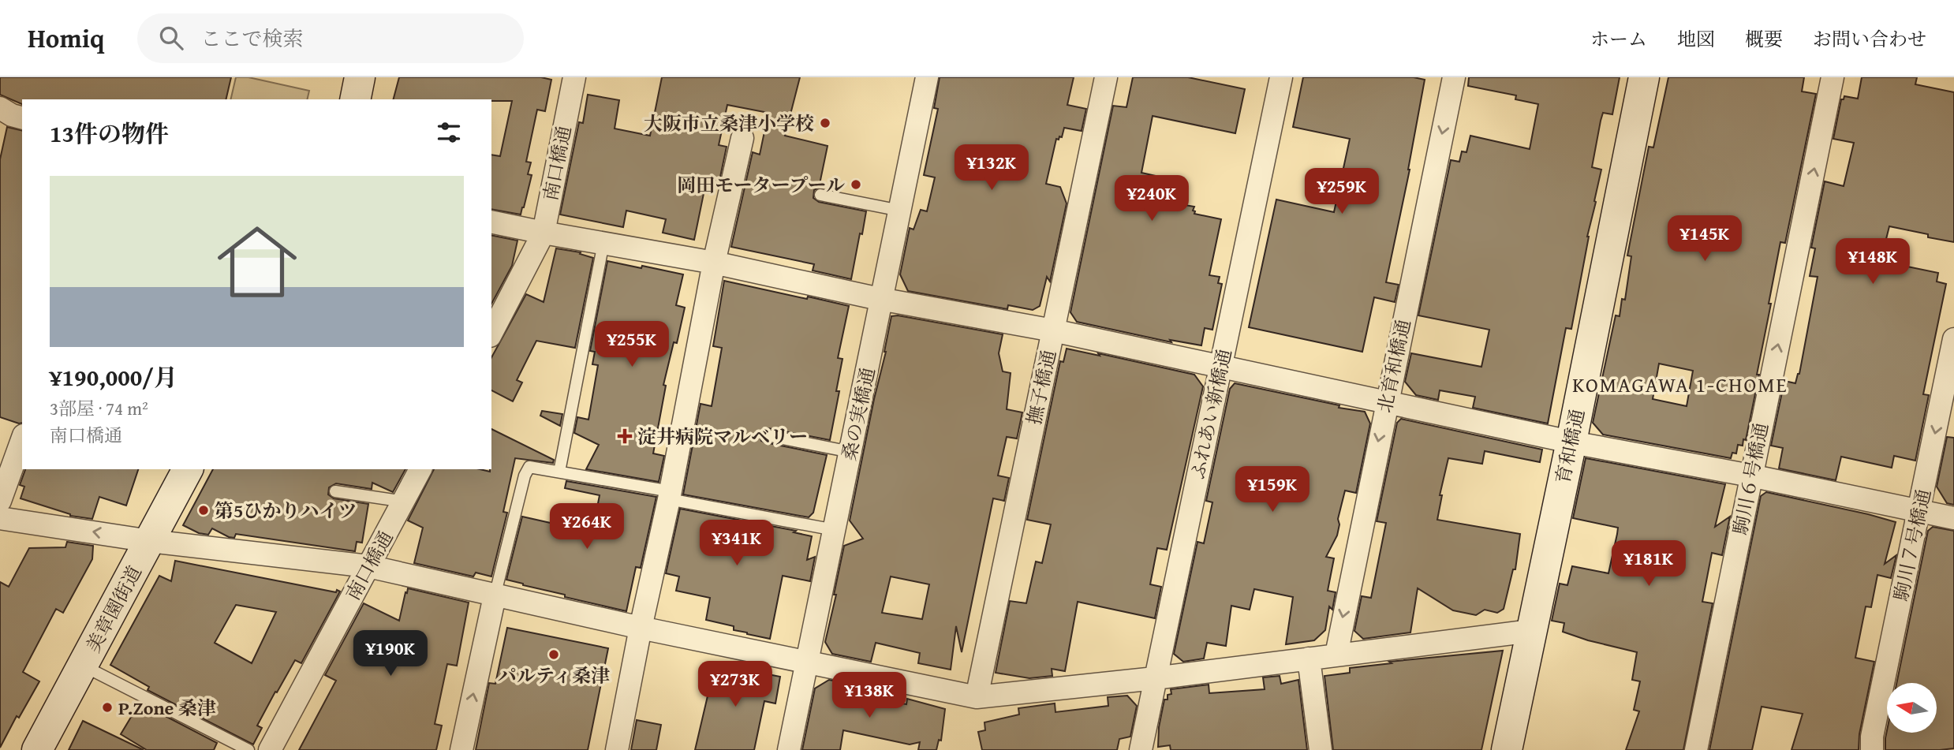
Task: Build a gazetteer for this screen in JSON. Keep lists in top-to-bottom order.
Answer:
{
  "streets": {
    "street": [
      "南口橋通",
      "北育和橋通",
      "撫子橋通",
      "桑の実橋通",
      "ふれあい新橋通",
      "育和橋通",
      "駒川６号橋通",
      "駒川７号橋通",
      "美章園街道"
    ]
  },
  "one_way": ["北育和橋通", "駒川６号橋通", "駒川７号橋通"],
  "districts": ["KOMAGAWA 1-CHOME"],
  "places": {
    "other": [
      "大阪市立桑津小学校",
      "岡田モータープール",
      "第5ひかりハイツ",
      "パルティ桑津",
      "P.Zone 桑津"
    ],
    "health": ["淀井病院マルベリー"]
  },
  "north": "left",
  "page": {
    "header": "Homiq",
    "search": "ここで検索",
    "nav": [
      "ホーム",
      "地図",
      "概要",
      "お問い合わせ"
    ],
    "heading": "13件の物件",
    "price": [
      "¥132K",
      "¥259K",
      "¥240K",
      "¥145K",
      "¥148K",
      "¥255K",
      "¥159K",
      "¥264K",
      "¥341K",
      "¥181K",
      "¥190K",
      "¥273K",
      "¥138K"
    ],
    "list": [
      {
        "name": "¥190,000/月",
        "note": "3部屋 · 74 m² · 南口橋通"
      }
    ]
  }
}
